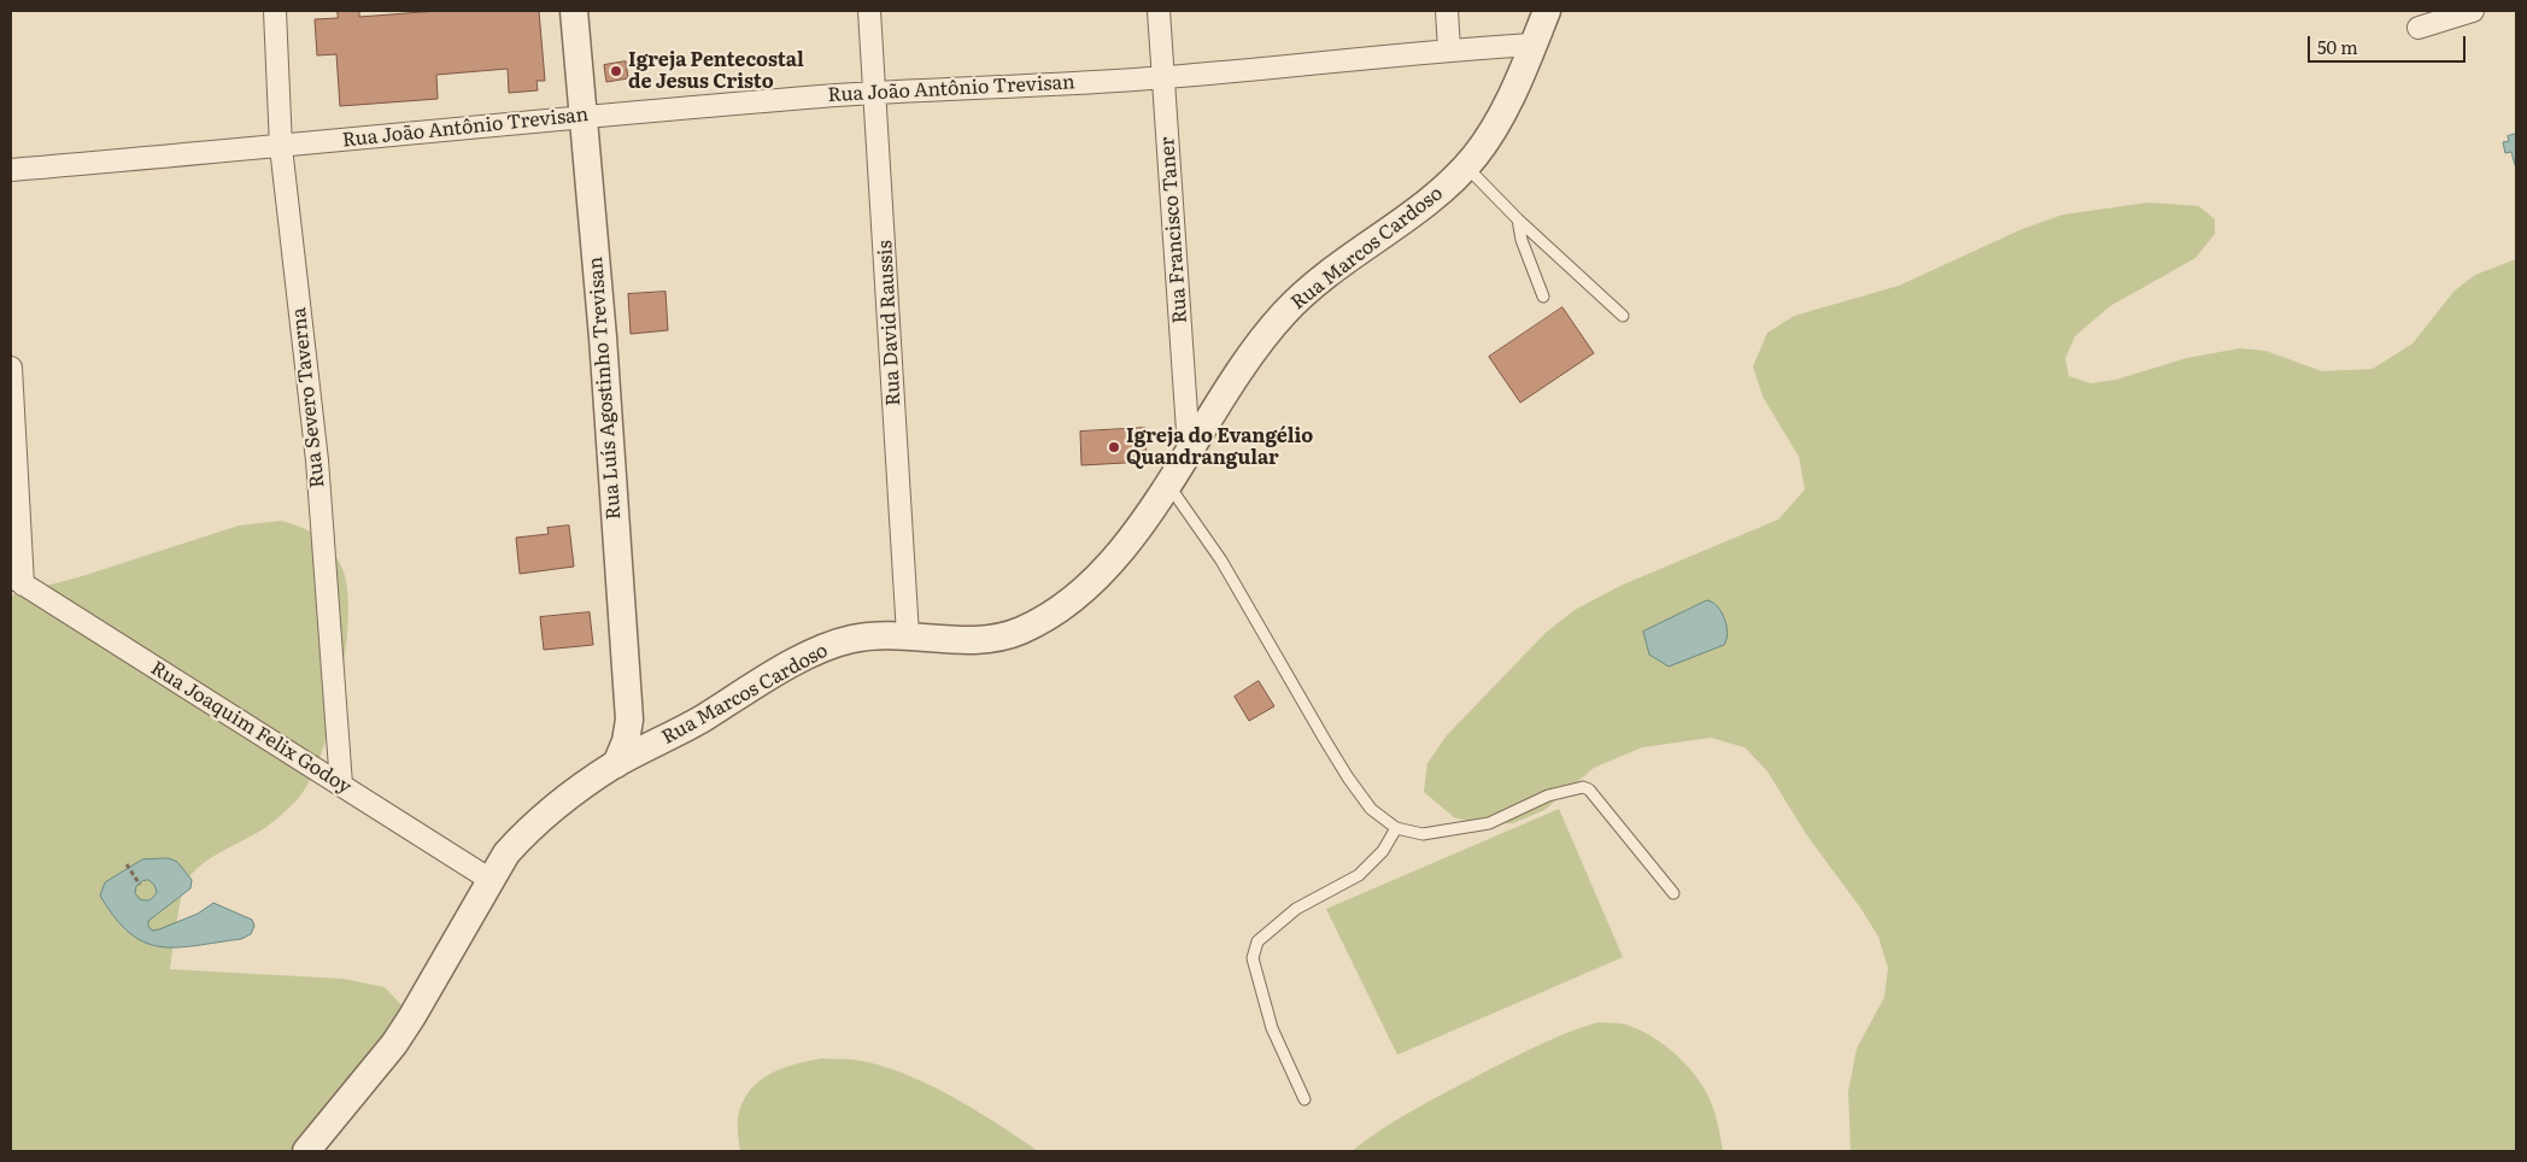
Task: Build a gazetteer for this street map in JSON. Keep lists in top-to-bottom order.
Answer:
{
  "streets": {
    "street": [
      "Rua João Antônio Trevisan",
      "Rua Francisco Taner",
      "Rua Marcos Cardoso",
      "Rua David Raussis",
      "Rua Luís Agostinho Trevisan",
      "Rua Severo Taverna",
      "Rua Joaquim Felix Godoy"
    ]
  },
  "crossings": [
    ["Rua João Antônio Trevisan", "Rua Francisco Taner"],
    ["Rua João Antônio Trevisan", "Rua Marcos Cardoso"],
    ["Rua João Antônio Trevisan", "Rua David Raussis"],
    ["Rua João Antônio Trevisan", "Rua Luís Agostinho Trevisan"],
    ["Rua João Antônio Trevisan", "Rua Severo Taverna"],
    ["Rua Francisco Taner", "Rua Marcos Cardoso"],
    ["Rua Marcos Cardoso", "Rua David Raussis"],
    ["Rua Marcos Cardoso", "Rua Luís Agostinho Trevisan"],
    ["Rua Marcos Cardoso", "Rua Joaquim Felix Godoy"],
    ["Rua Severo Taverna", "Rua Joaquim Felix Godoy"]
  ],
  "places": ["Igreja Pentecostal de Jesus Cristo", "Igreja do Evangélio Quandrangular"],
  "scale_bar": "50 m"
}
